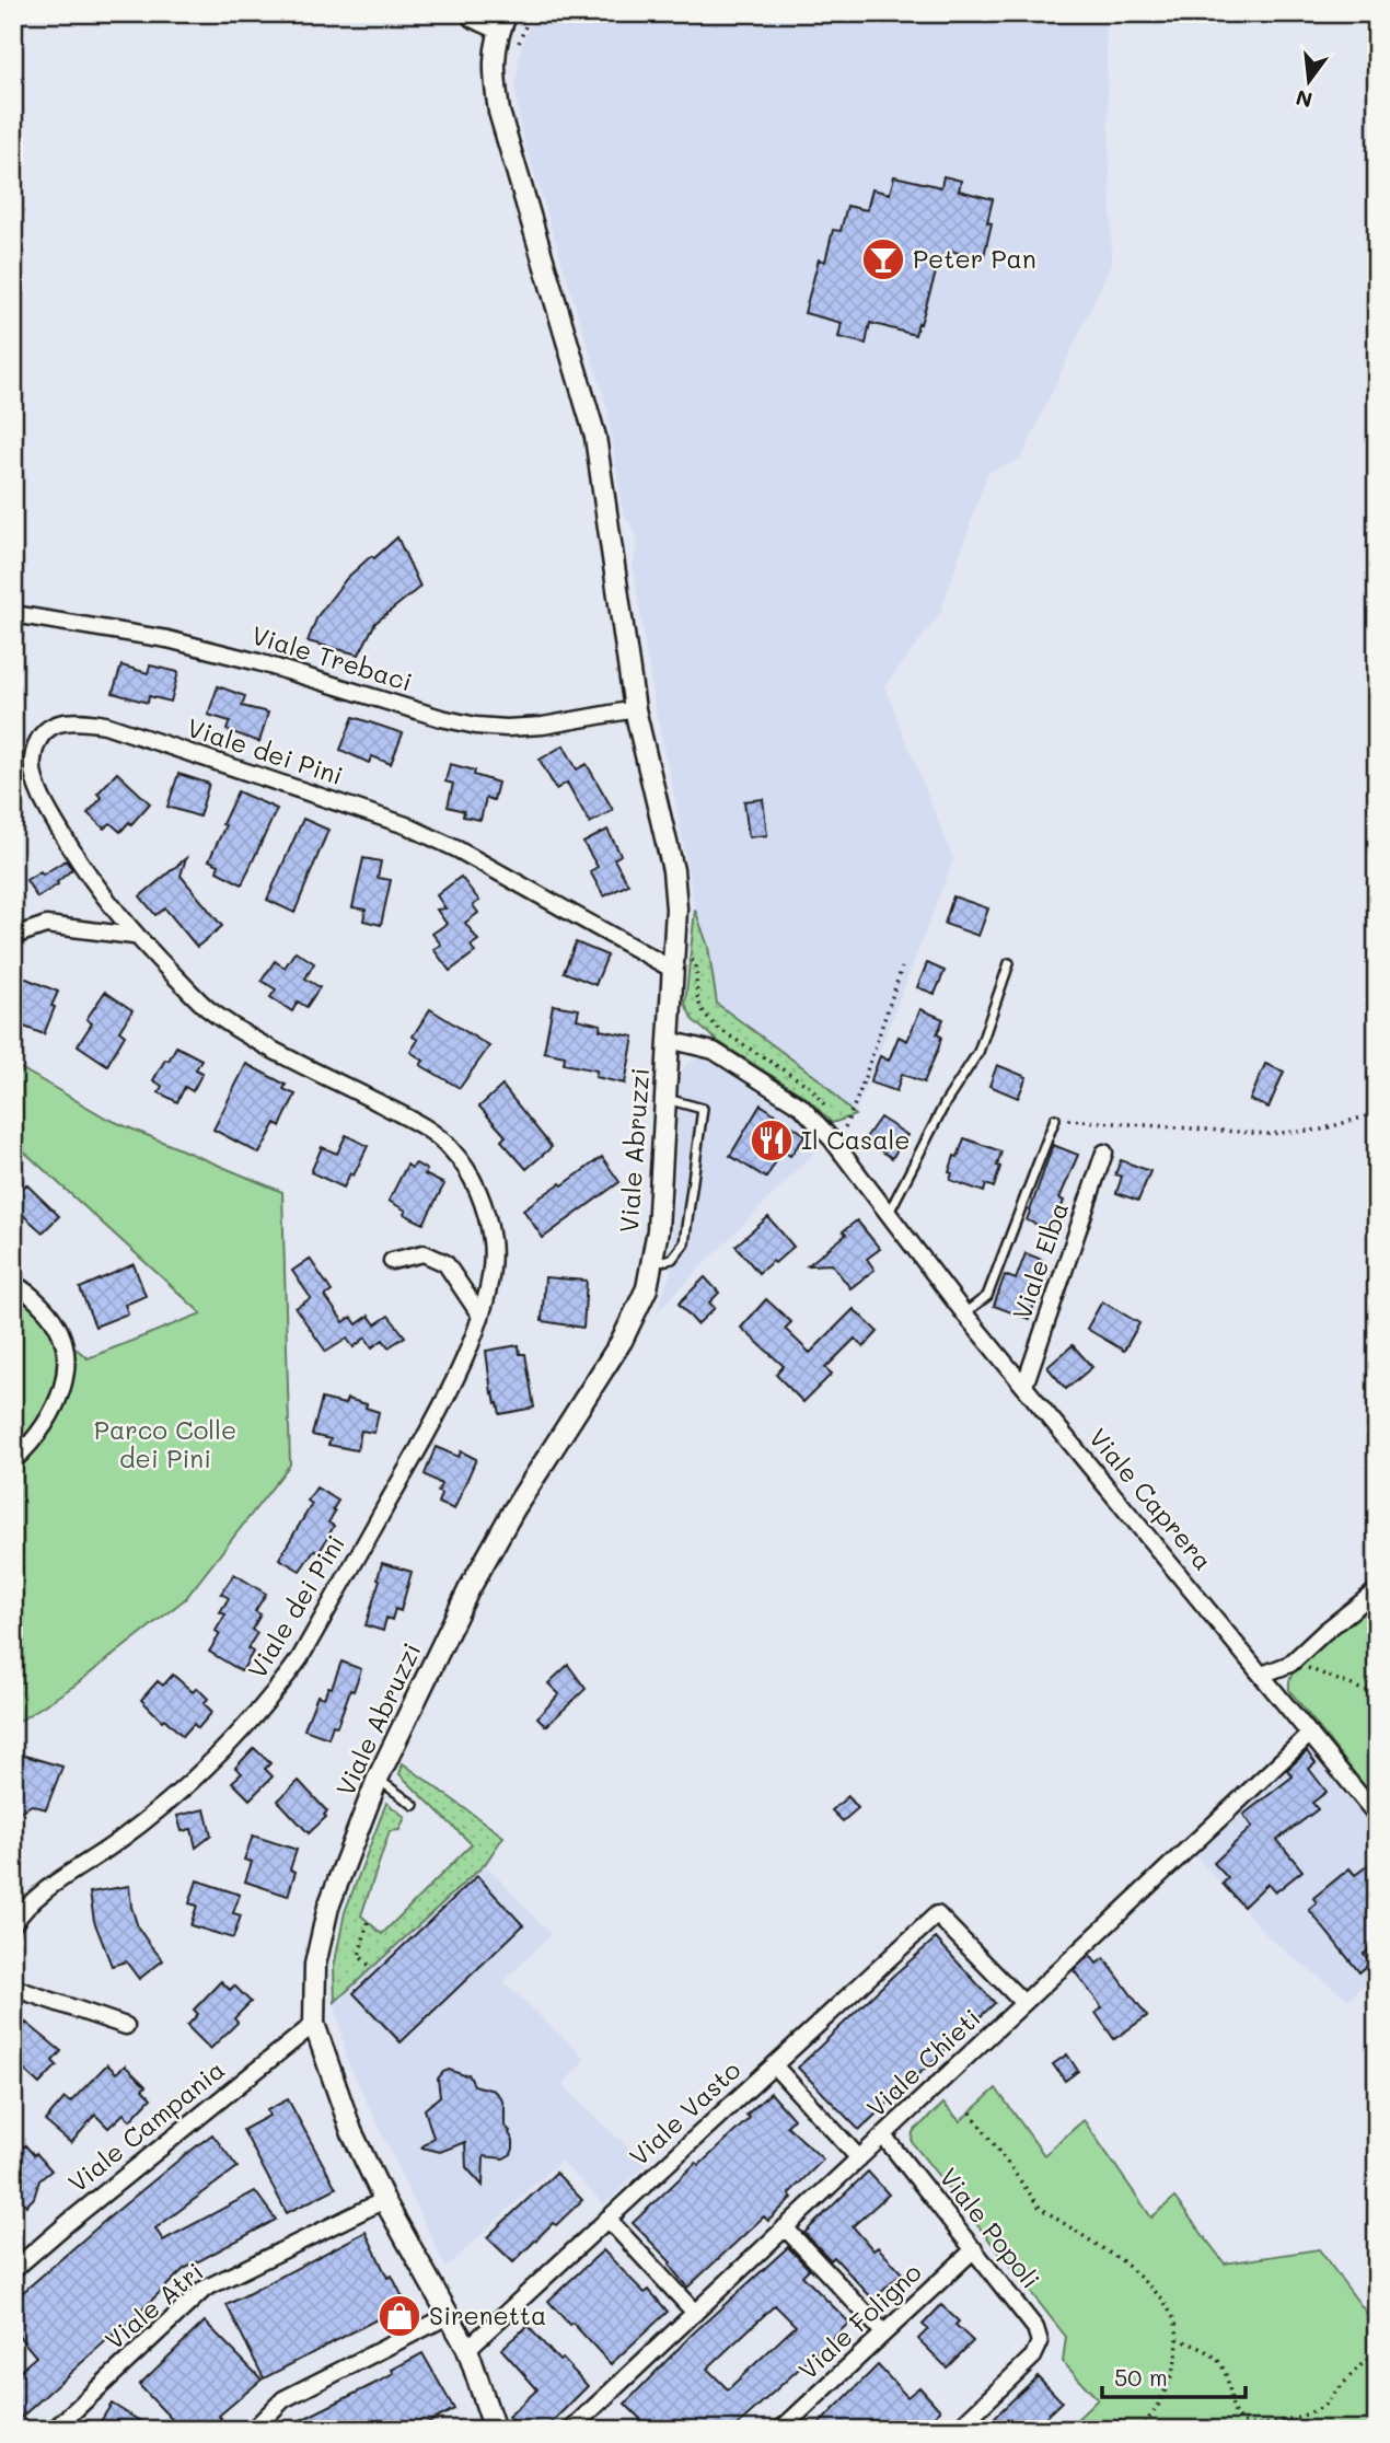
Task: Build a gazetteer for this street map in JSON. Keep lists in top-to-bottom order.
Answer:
{
  "streets": {
    "street": [
      "Viale Trebaci",
      "Viale dei Pini",
      "Viale Abruzzi",
      "Viale Elba",
      "Viale Caprera",
      "Viale Chieti",
      "Viale Vasto",
      "Viale Campania",
      "Viale Popoli",
      "Viale Atri",
      "Viale Foligno"
    ]
  },
  "crossings": [
    ["Viale Trebaci", "Viale Abruzzi"],
    ["Viale dei Pini", "Viale Abruzzi"],
    ["Viale Abruzzi", "Viale Caprera"],
    ["Viale Abruzzi", "Viale Vasto"],
    ["Viale Abruzzi", "Viale Campania"],
    ["Viale Abruzzi", "Viale Atri"],
    ["Viale Elba", "Viale Caprera"],
    ["Viale Caprera", "Viale Chieti"],
    ["Viale Chieti", "Viale Vasto"],
    ["Viale Chieti", "Viale Popoli"],
    ["Viale Popoli", "Viale Foligno"]
  ],
  "parks": ["Parco Colle dei Pini"],
  "places": {
    "bar": ["Peter Pan"],
    "restaurant": ["Il Casale"],
    "shop": ["Sirenetta"]
  },
  "scale_bar": "50 m",
  "north": "bottom"
}
